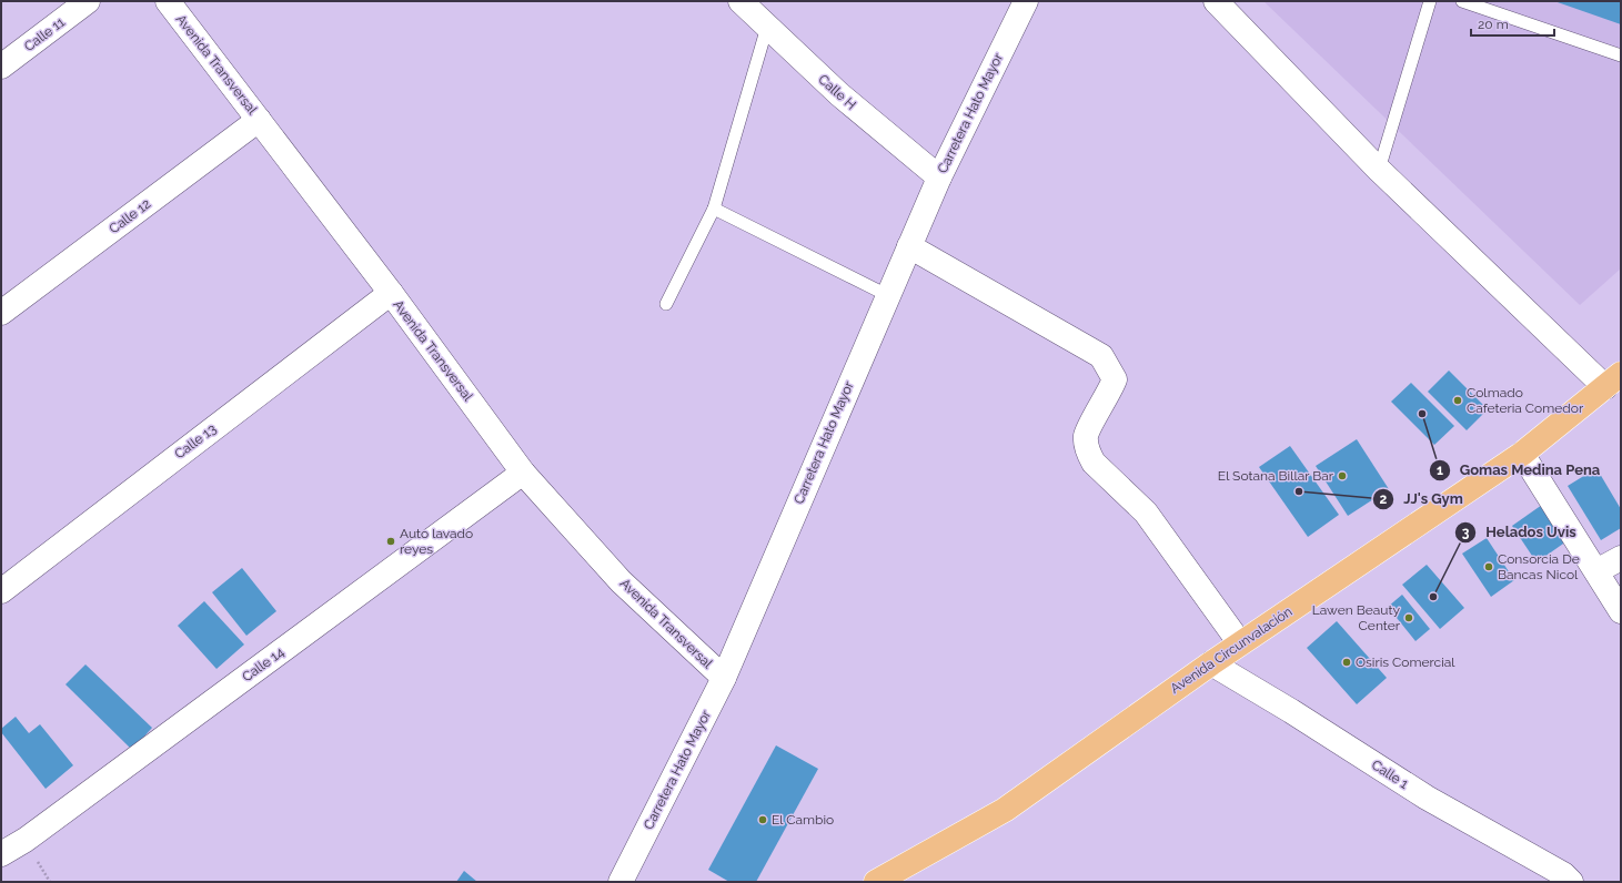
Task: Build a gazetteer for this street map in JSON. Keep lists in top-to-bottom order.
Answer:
{
  "streets": {
    "main road": ["Avenida Circunvalación"],
    "street": [
      "Calle 11",
      "Avenida Transversal",
      "Calle H",
      "Carretera Hato Mayor",
      "Calle 12",
      "Calle 13",
      "Calle 14",
      "Calle 1"
    ]
  },
  "crossings": [
    ["Avenida Transversal", "Carretera Hato Mayor"],
    ["Avenida Transversal", "Calle 12"],
    ["Avenida Transversal", "Calle 13"],
    ["Avenida Transversal", "Calle 14"],
    ["Calle H", "Carretera Hato Mayor"],
    ["Avenida Circunvalación", "Calle 1"]
  ],
  "places": [
    "Colmado Cafeteria Comedor",
    "Gomas Medina Pena",
    "El Sotana Billar Bar",
    "JJ's Gym",
    "Auto lavado reyes",
    "Consorcia De Bancas Nicol",
    "Helados Uvis",
    "Lawen Beauty Center",
    "Osiris Comercial",
    "El Cambio"
  ],
  "scale_bar": "20 m"
}
